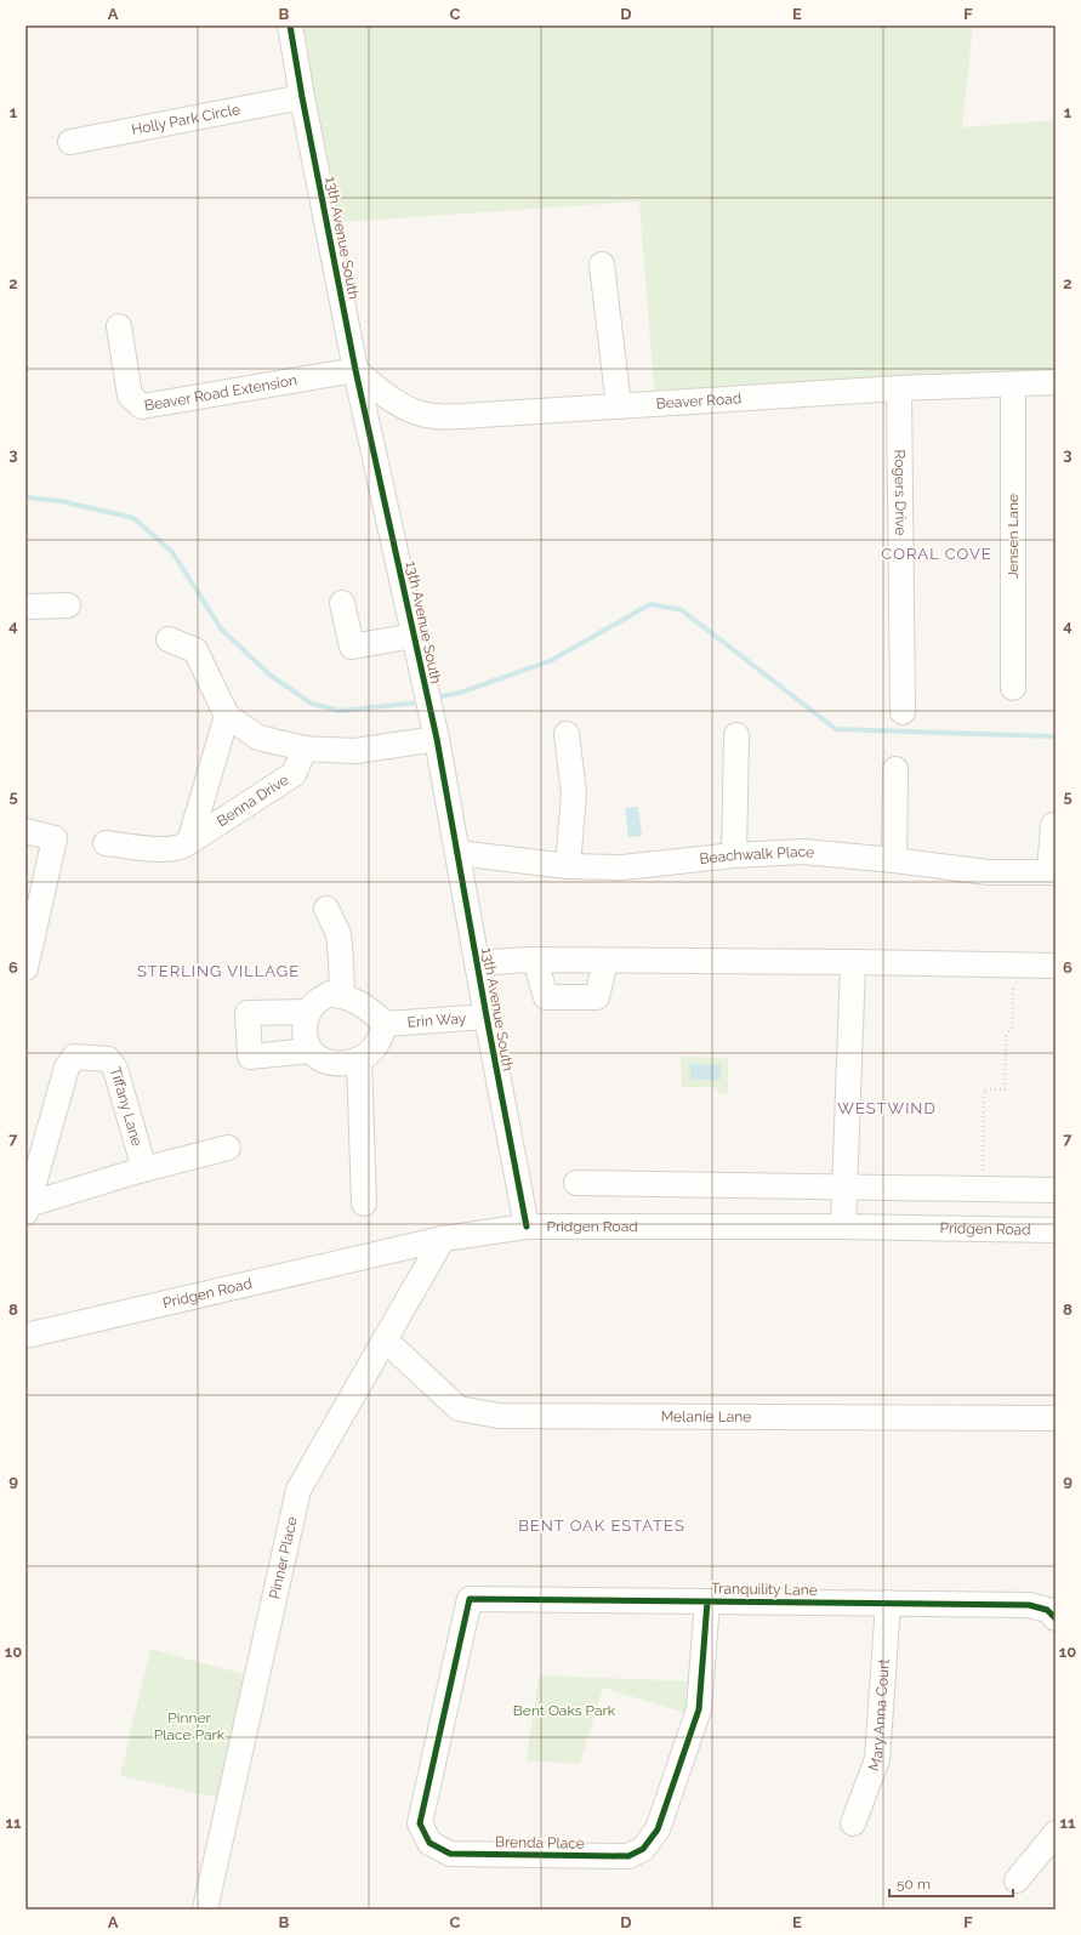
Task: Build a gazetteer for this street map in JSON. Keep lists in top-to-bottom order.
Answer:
{
  "streets": {
    "street": [
      "Holly Park Circle",
      "13th Avenue South",
      "Beaver Road Extension",
      "Beaver Road",
      "Rogers Drive",
      "Jensen Lane",
      "Benna Drive",
      "Beachwalk Place",
      "Erin Way",
      "Tiffany Lane",
      "Pridgen Road",
      "Melanie Lane",
      "Pinner Place",
      "Tranquility Lane",
      "Mary Anna Court",
      "Brenda Place"
    ]
  },
  "crossings": [
    ["Holly Park Circle", "13th Avenue South"],
    ["13th Avenue South", "Beaver Road Extension"],
    ["13th Avenue South", "Beaver Road"],
    ["13th Avenue South", "Beachwalk Place"],
    ["13th Avenue South", "Erin Way"],
    ["13th Avenue South", "Pridgen Road"],
    ["Beaver Road Extension", "Beaver Road"],
    ["Beaver Road", "Rogers Drive"],
    ["Beaver Road", "Jensen Lane"],
    ["Pridgen Road", "Pinner Place"],
    ["Melanie Lane", "Pinner Place"],
    ["Tranquility Lane", "Mary Anna Court"],
    ["Tranquility Lane", "Brenda Place"]
  ],
  "districts": [
    "CORAL COVE",
    "STERLING VILLAGE",
    "WESTWIND",
    "BENT OAK ESTATES"
  ],
  "parks": ["Bent Oaks Park", "Pinner Place Park"],
  "scale_bar": "50 m",
  "grid": {
    "columns": [
      "A",
      "B",
      "C",
      "D",
      "E",
      "F"
    ],
    "rows": [
      "1",
      "2",
      "3",
      "4",
      "5",
      "6",
      "7",
      "8",
      "9",
      "10",
      "11"
    ]
  }
}
